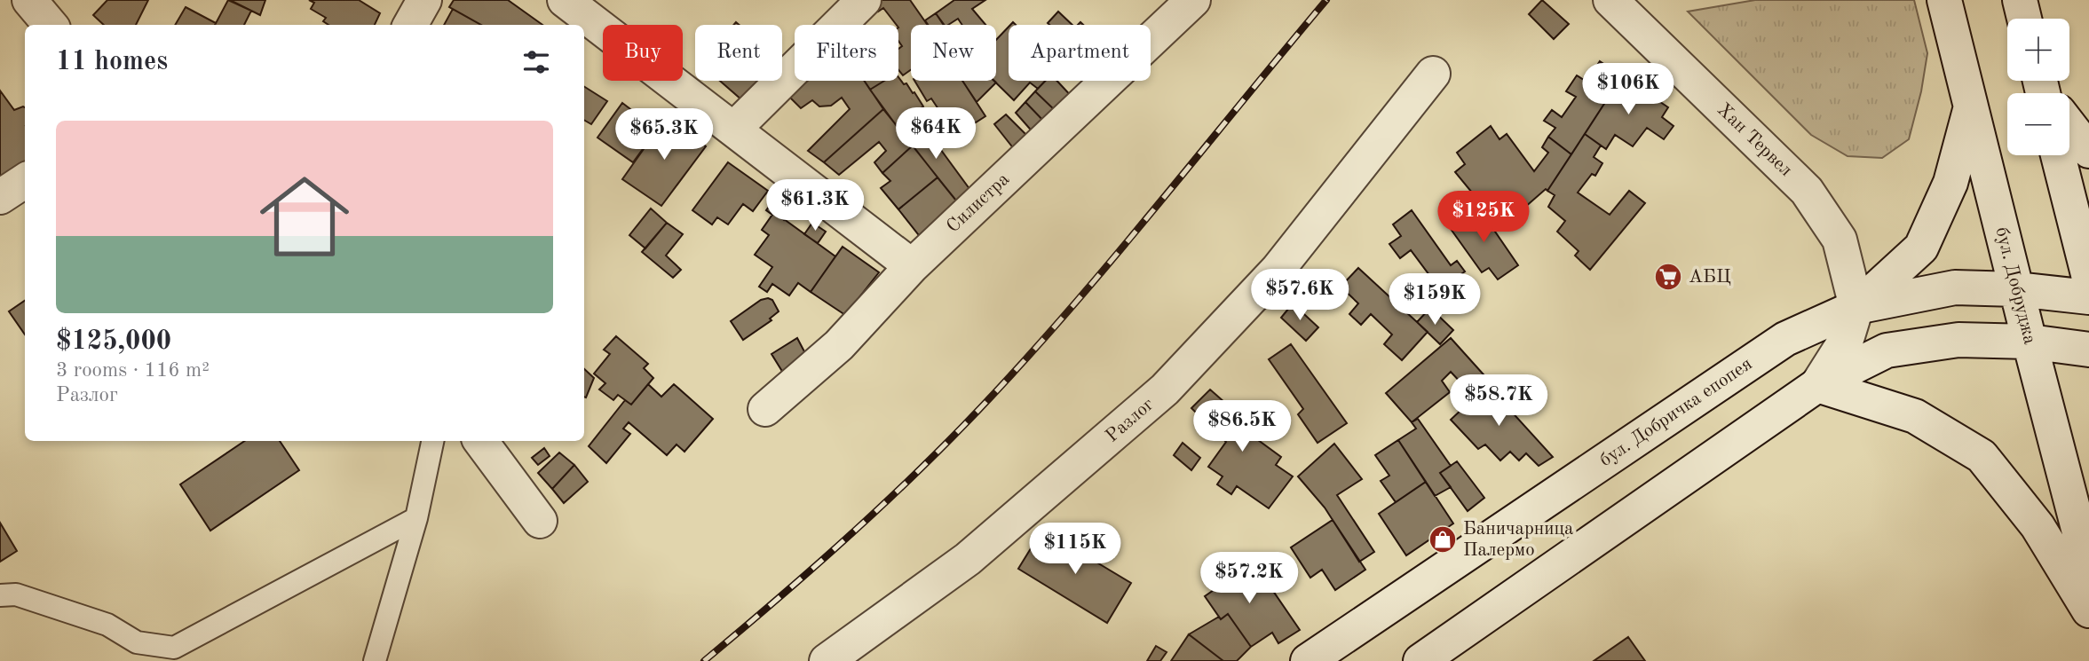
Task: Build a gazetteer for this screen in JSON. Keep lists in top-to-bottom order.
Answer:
{
  "streets": {
    "main road": [
      "Хан Тервел",
      "Силистра",
      "бул. Добруджа",
      "бул. Добричка епопея",
      "Разлог"
    ]
  },
  "crossings": [
    ["Хан Тервел", "бул. Добричка епопея"],
    ["бул. Добруджа", "бул. Добричка епопея"]
  ],
  "places": {
    "supermarket": ["АБЦ"],
    "shop": ["Баничарница Палермо"]
  },
  "page": {
    "map_buttons": ["+", "−"],
    "chip": [
      "Buy",
      "Rent",
      "Filters",
      "New",
      "Apartment"
    ],
    "heading": "11 homes",
    "price": [
      "$106K",
      "$64K",
      "$65.3K",
      "$61.3K",
      "$125K",
      "$57.6K",
      "$159K",
      "$58.7K",
      "$86.5K",
      "$115K",
      "$57.2K"
    ],
    "list": [
      {
        "name": "$125,000",
        "note": "3 rooms · 116 m² · Разлог"
      }
    ]
  }
}
